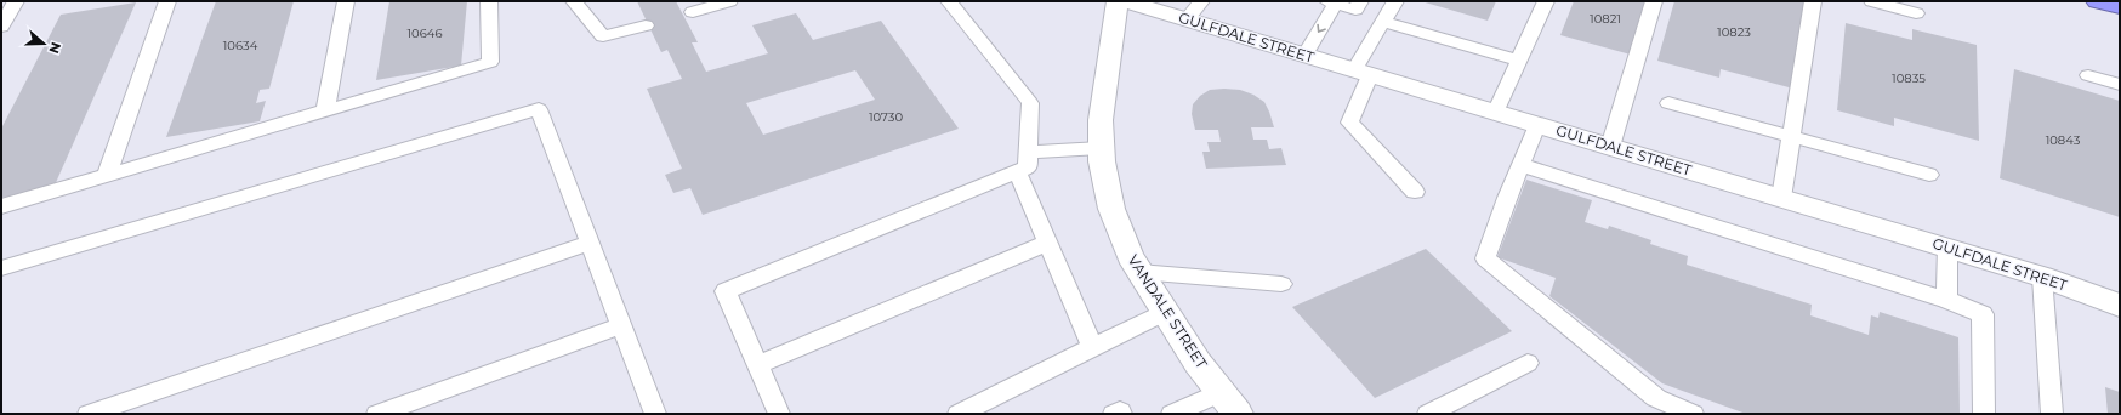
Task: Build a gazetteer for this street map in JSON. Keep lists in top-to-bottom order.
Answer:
{
  "streets": {
    "street": ["GULFDALE STREET", "VANDALE STREET"]
  },
  "house_numbers": [
    "10821",
    "10823",
    "10646",
    "10634",
    "10835",
    "10730",
    "10843"
  ],
  "north": "right"
}
